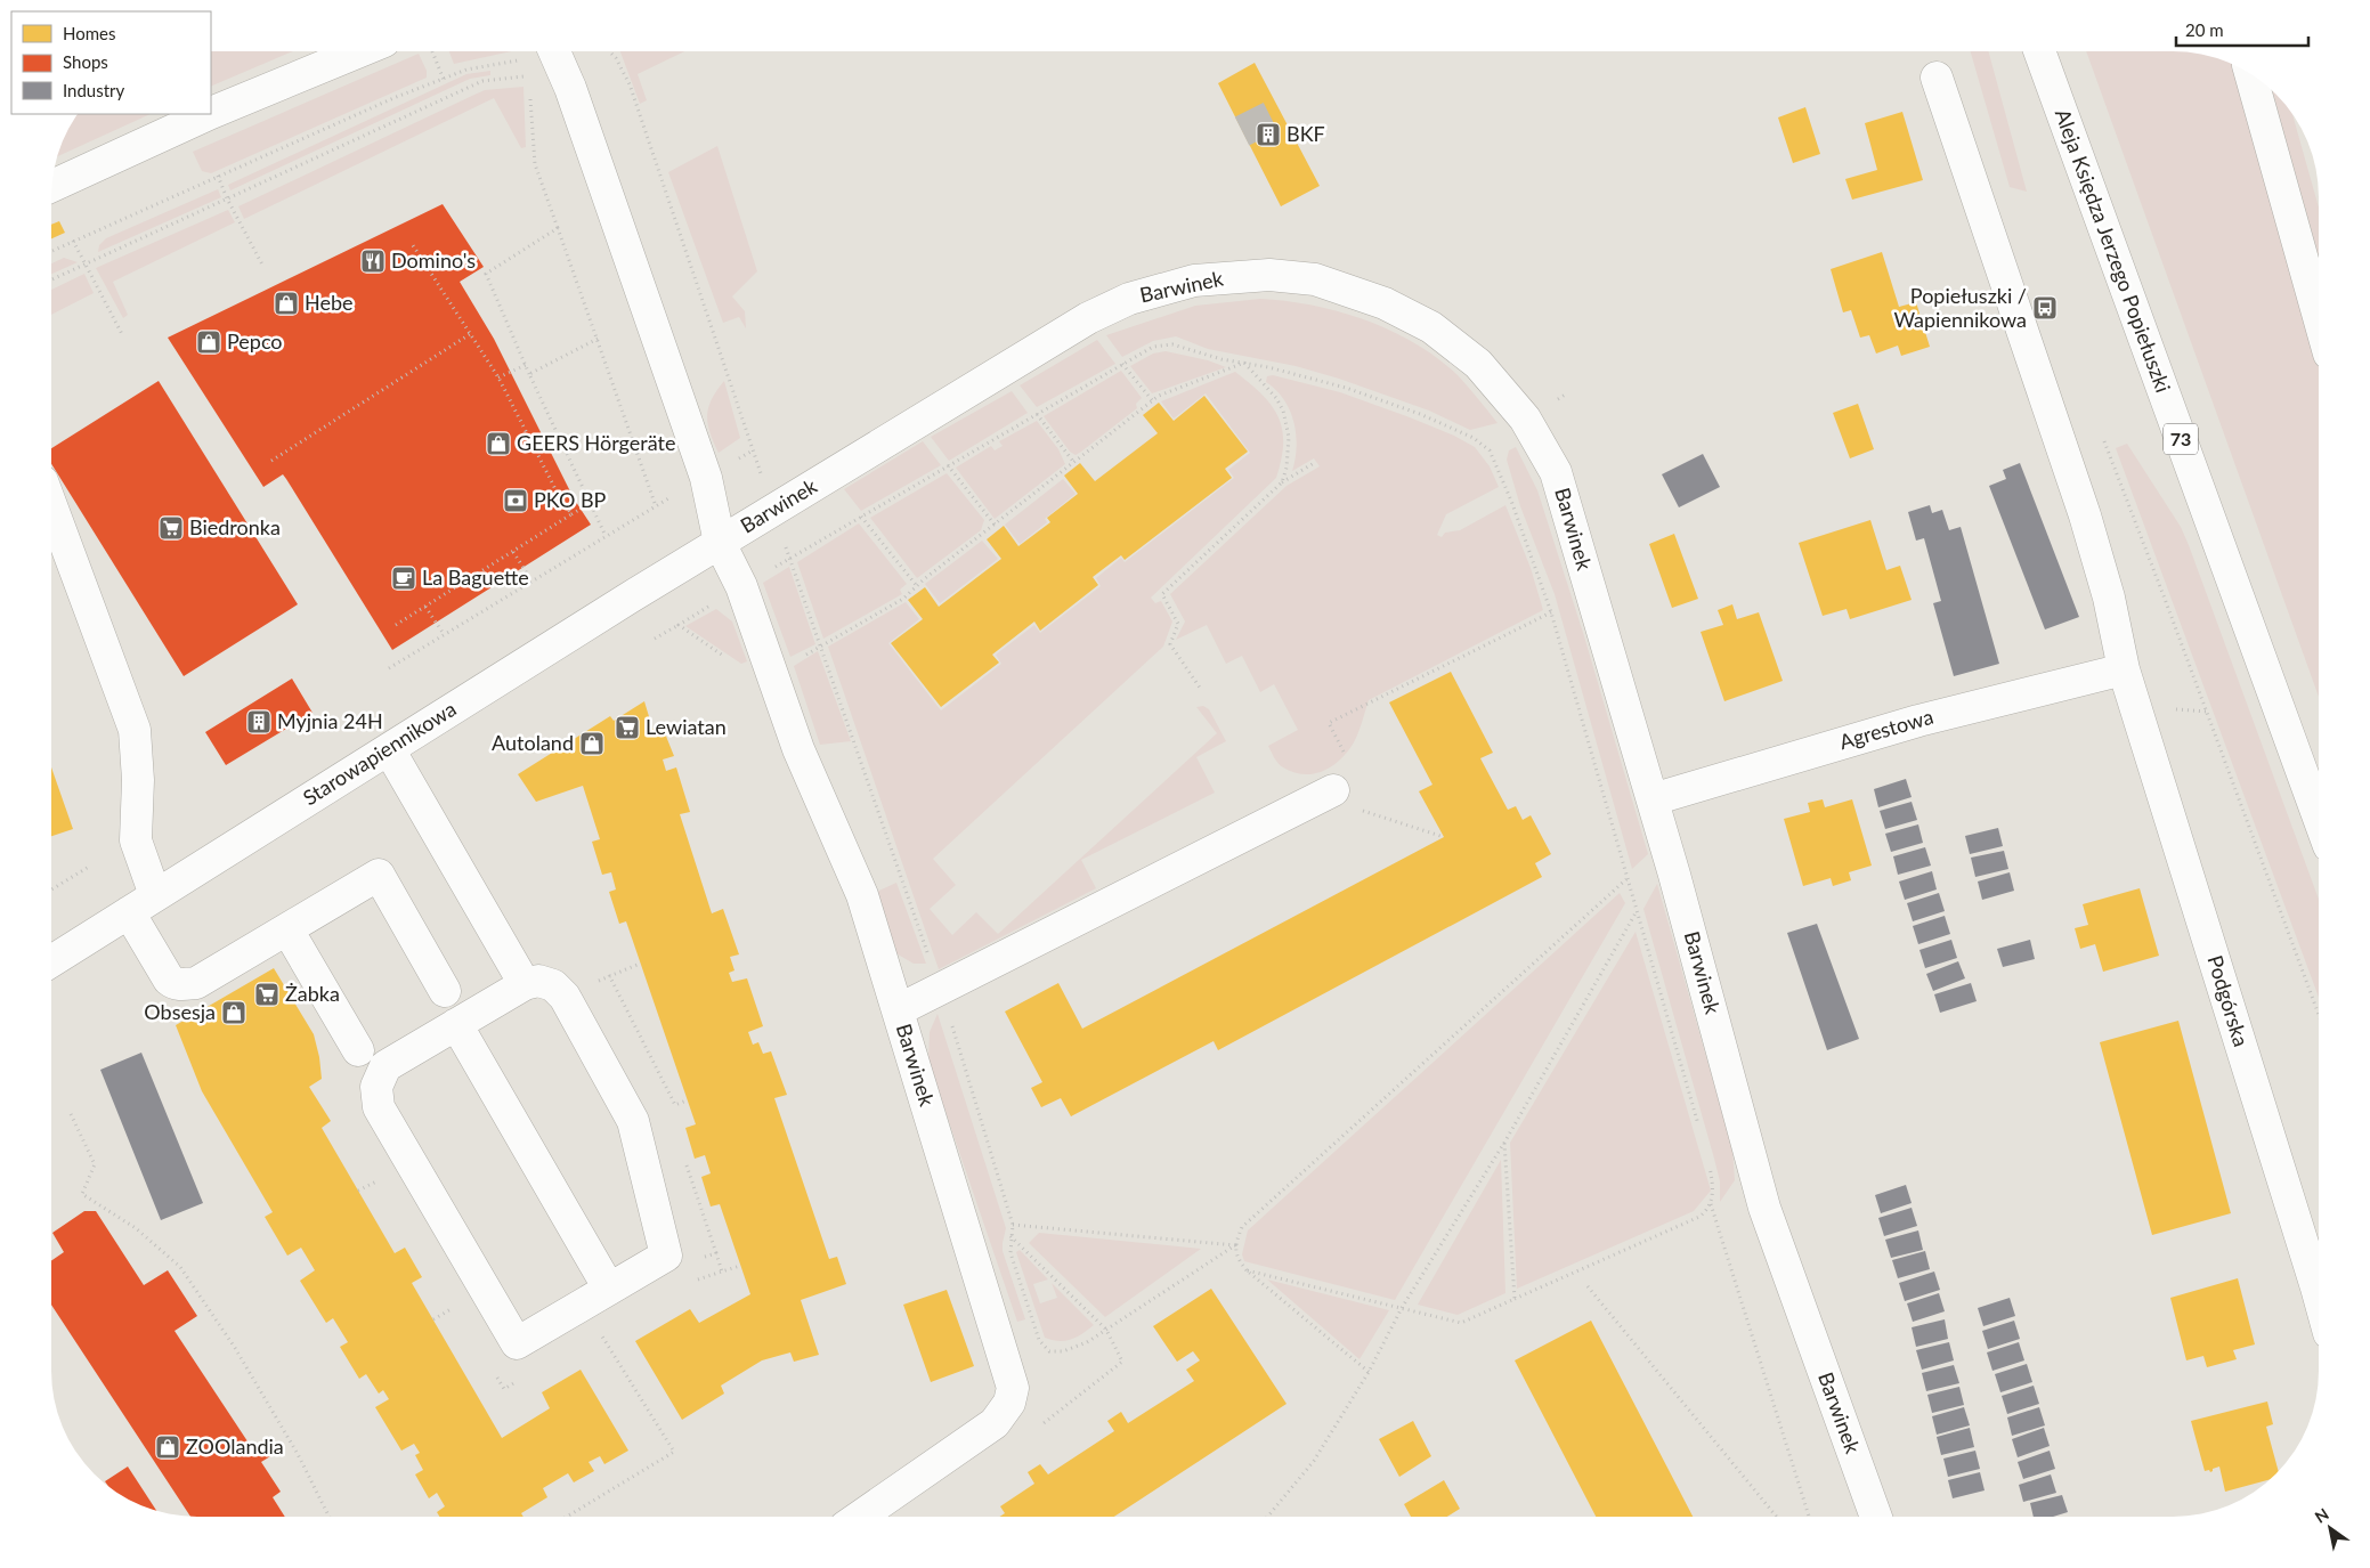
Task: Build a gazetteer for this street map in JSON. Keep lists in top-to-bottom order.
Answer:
{
  "streets": {
    "street": [
      "Aleja Księdza Jerzego Popiełuszki",
      "Barwinek",
      "73",
      "Agrestowa",
      "Starowapiennikowa",
      "Podgórska"
    ]
  },
  "crossings": [
    ["Barwinek", "Agrestowa"],
    ["Barwinek", "Starowapiennikowa"],
    ["Agrestowa", "Podgórska"]
  ],
  "places": {
    "building": ["BKF", "Myjnia 24H"],
    "restaurant": ["Domino's"],
    "shop": [
      "Hebe",
      "Pepco",
      "GEERS Hörgeräte",
      "Autoland",
      "Obsesja",
      "ZOOlandia"
    ],
    "bus stop": ["Popiełuszki / Wapiennikowa"],
    "bank": ["PKO BP"],
    "supermarket": ["Biedronka", "Lewiatan", "Żabka"],
    "cafe": ["La Baguette"]
  },
  "legend": ["Homes", "Shops", "Industry"],
  "scale_bar": "20 m",
  "north": "top left"
}
